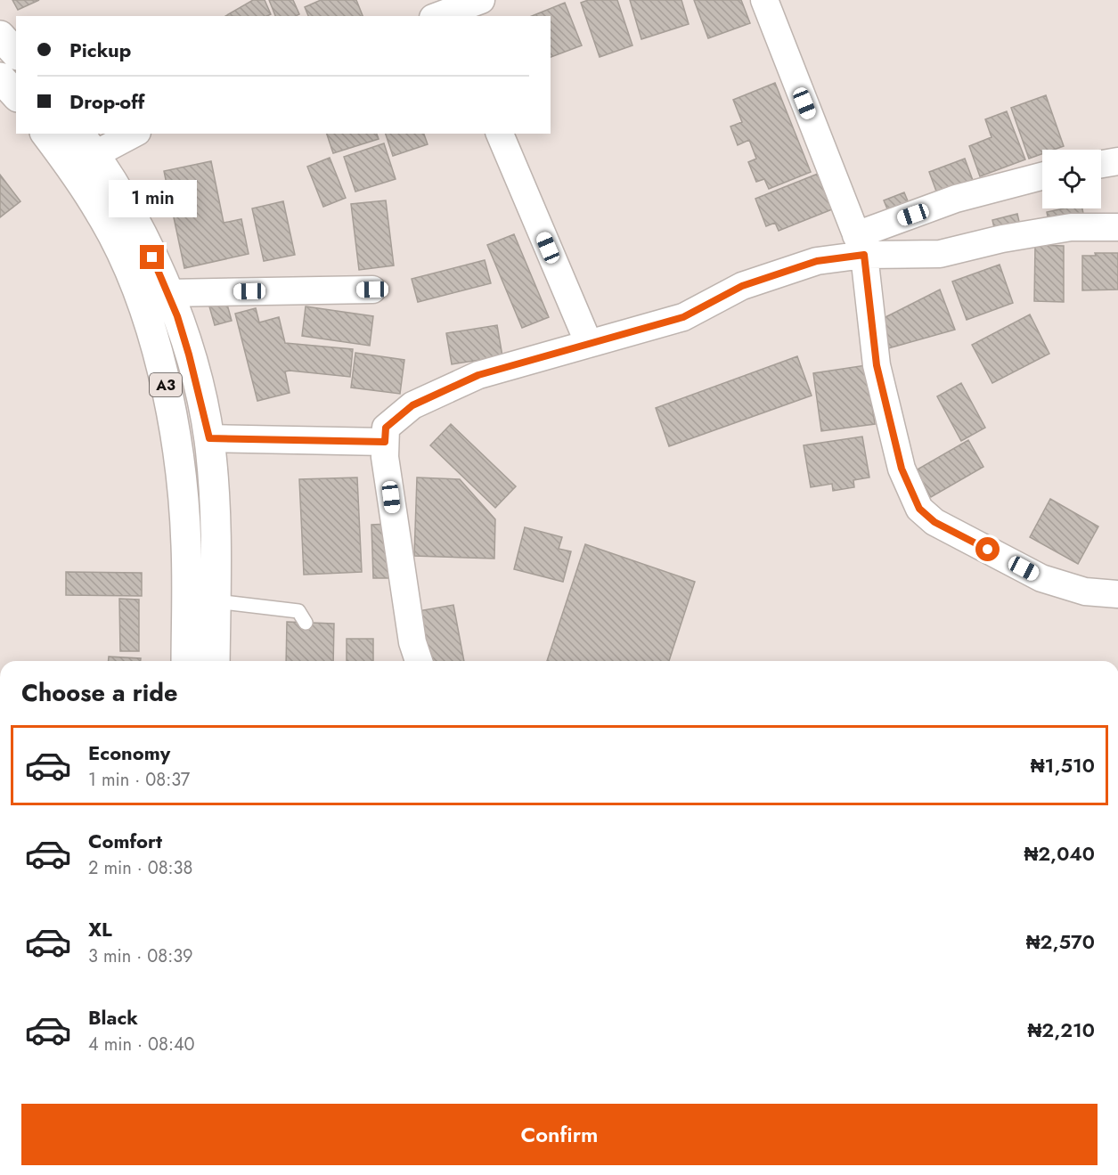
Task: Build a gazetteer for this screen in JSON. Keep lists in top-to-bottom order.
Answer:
{
  "streets": {
    "main road": ["A3"]
  },
  "page": {
    "banner": ["Pickup", "Drop-off"],
    "bubble": "1 min",
    "heading": "Choose a ride",
    "list": [
      {
        "name": "Economy",
        "note": "1 min · 08:37",
        "value": "₦1,510"
      },
      {
        "name": "Comfort",
        "note": "2 min · 08:38",
        "value": "₦2,040"
      },
      {
        "name": "XL",
        "note": "3 min · 08:39",
        "value": "₦2,570"
      },
      {
        "name": "Black",
        "note": "4 min · 08:40",
        "value": "₦2,210"
      }
    ],
    "buttons": "Confirm"
  }
}
